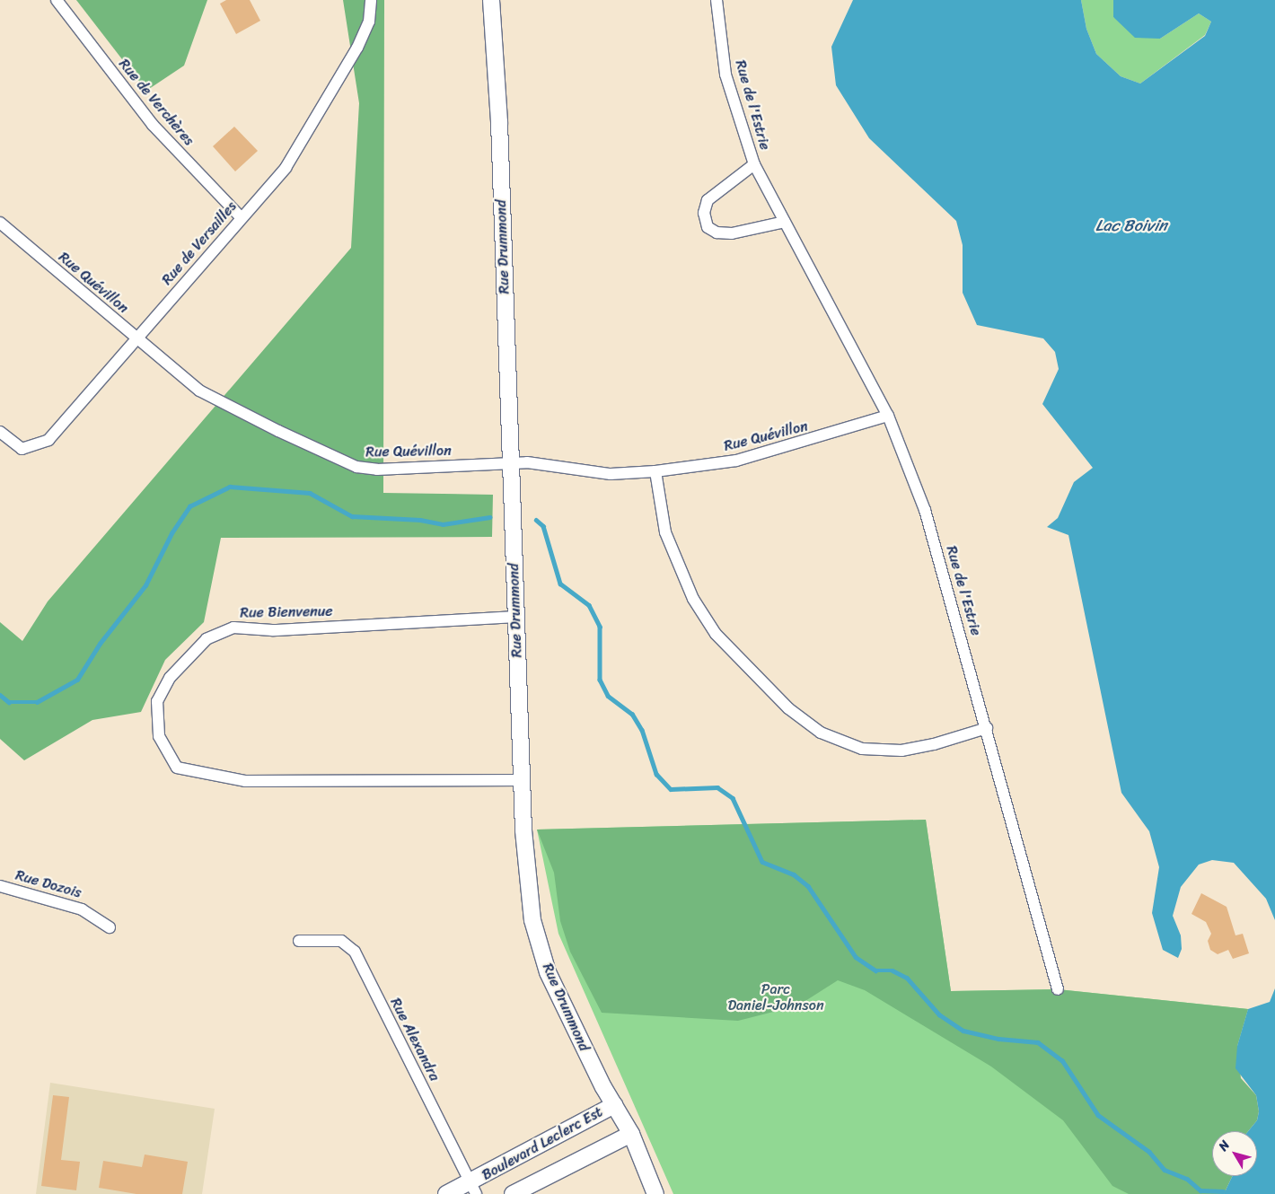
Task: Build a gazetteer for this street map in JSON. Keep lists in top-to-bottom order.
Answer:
{
  "streets": {
    "street": [
      "Rue de Verchères",
      "Rue de l'Estrie",
      "Rue de Versailles",
      "Rue Drummond",
      "Rue Quévillon",
      "Rue Bienvenue",
      "Rue Dozois",
      "Rue Alexandra",
      "Boulevard Leclerc Est"
    ]
  },
  "crossings": [
    ["Rue de Verchères", "Rue de Versailles"],
    ["Rue de l'Estrie", "Rue Quévillon"],
    ["Rue de Versailles", "Rue Quévillon"],
    ["Rue Drummond", "Rue Quévillon"],
    ["Rue Drummond", "Rue Bienvenue"],
    ["Rue Drummond", "Boulevard Leclerc Est"],
    ["Rue Alexandra", "Boulevard Leclerc Est"]
  ],
  "water": ["Lac Boivin"],
  "parks": ["Parc Daniel-Johnson"],
  "north": "top left"
}
